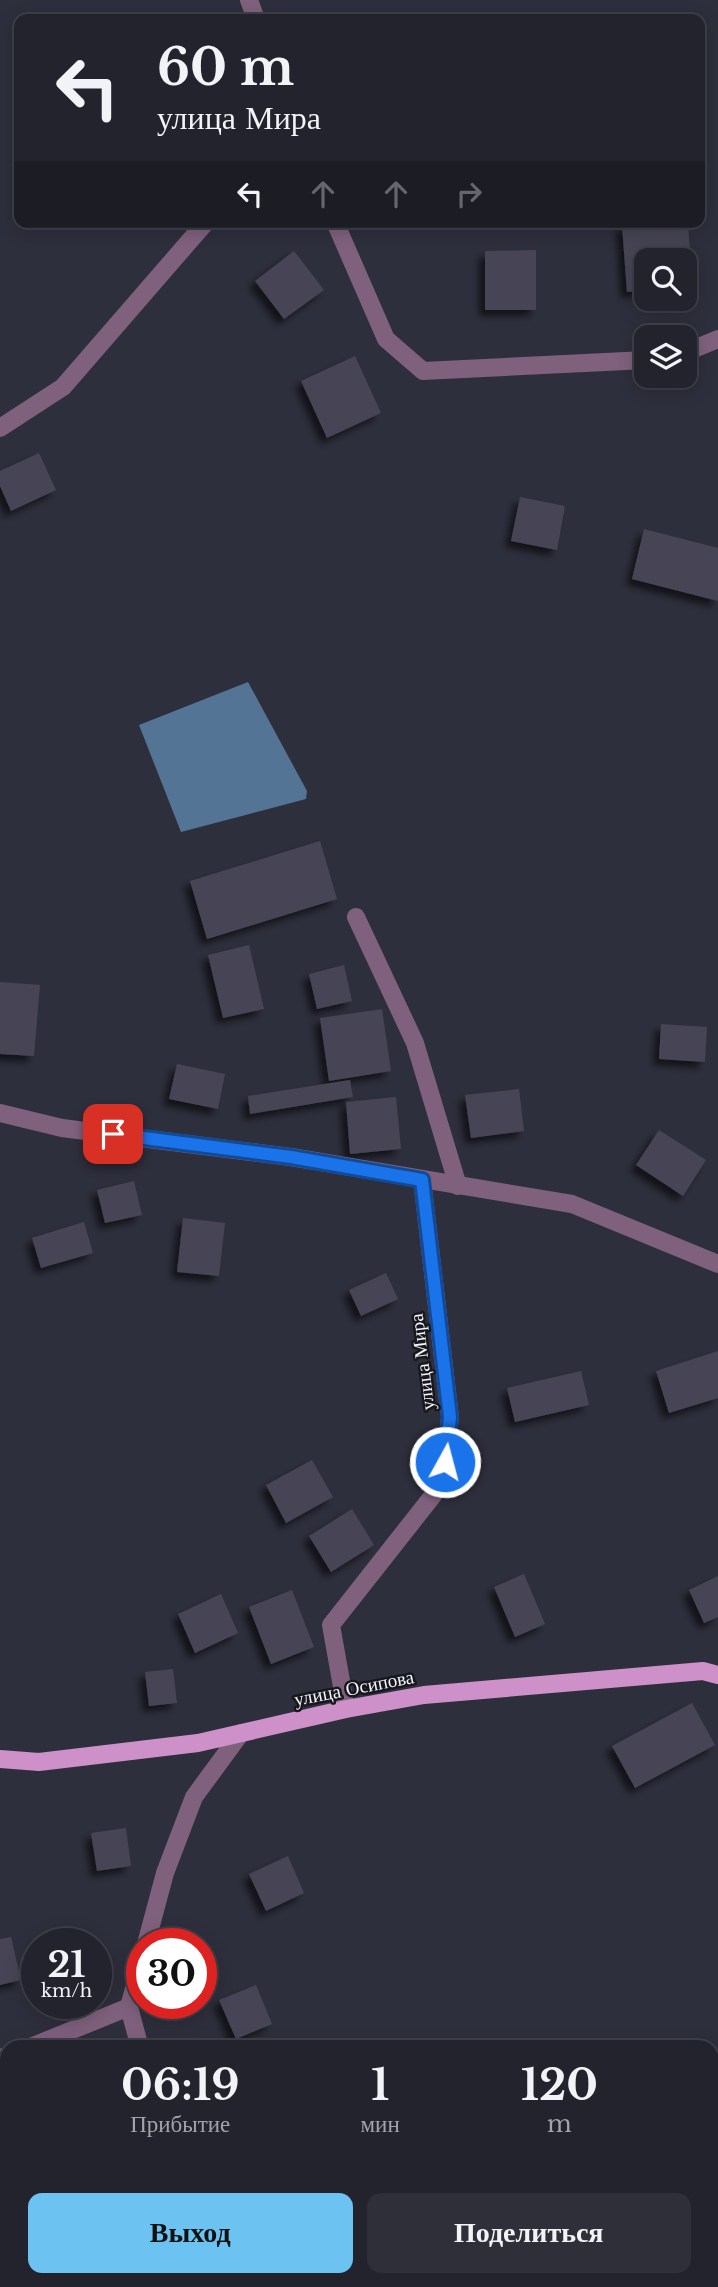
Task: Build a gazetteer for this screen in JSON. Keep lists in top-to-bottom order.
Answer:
{
  "streets": {
    "main road": ["улица Осипова"],
    "street": ["улица Мира"]
  },
  "crossings": [
    ["улица Мира", "улица Осипова"]
  ],
  "page": {
    "turn": ["60 m", "улица Мира"],
    "speed": "21 km/h",
    "limit": "30",
    "eta": [
      "06:19",
      "Прибытие",
      "1",
      "мин",
      "120",
      "m"
    ],
    "buttons": ["Выход", "Поделиться"]
  }
}
